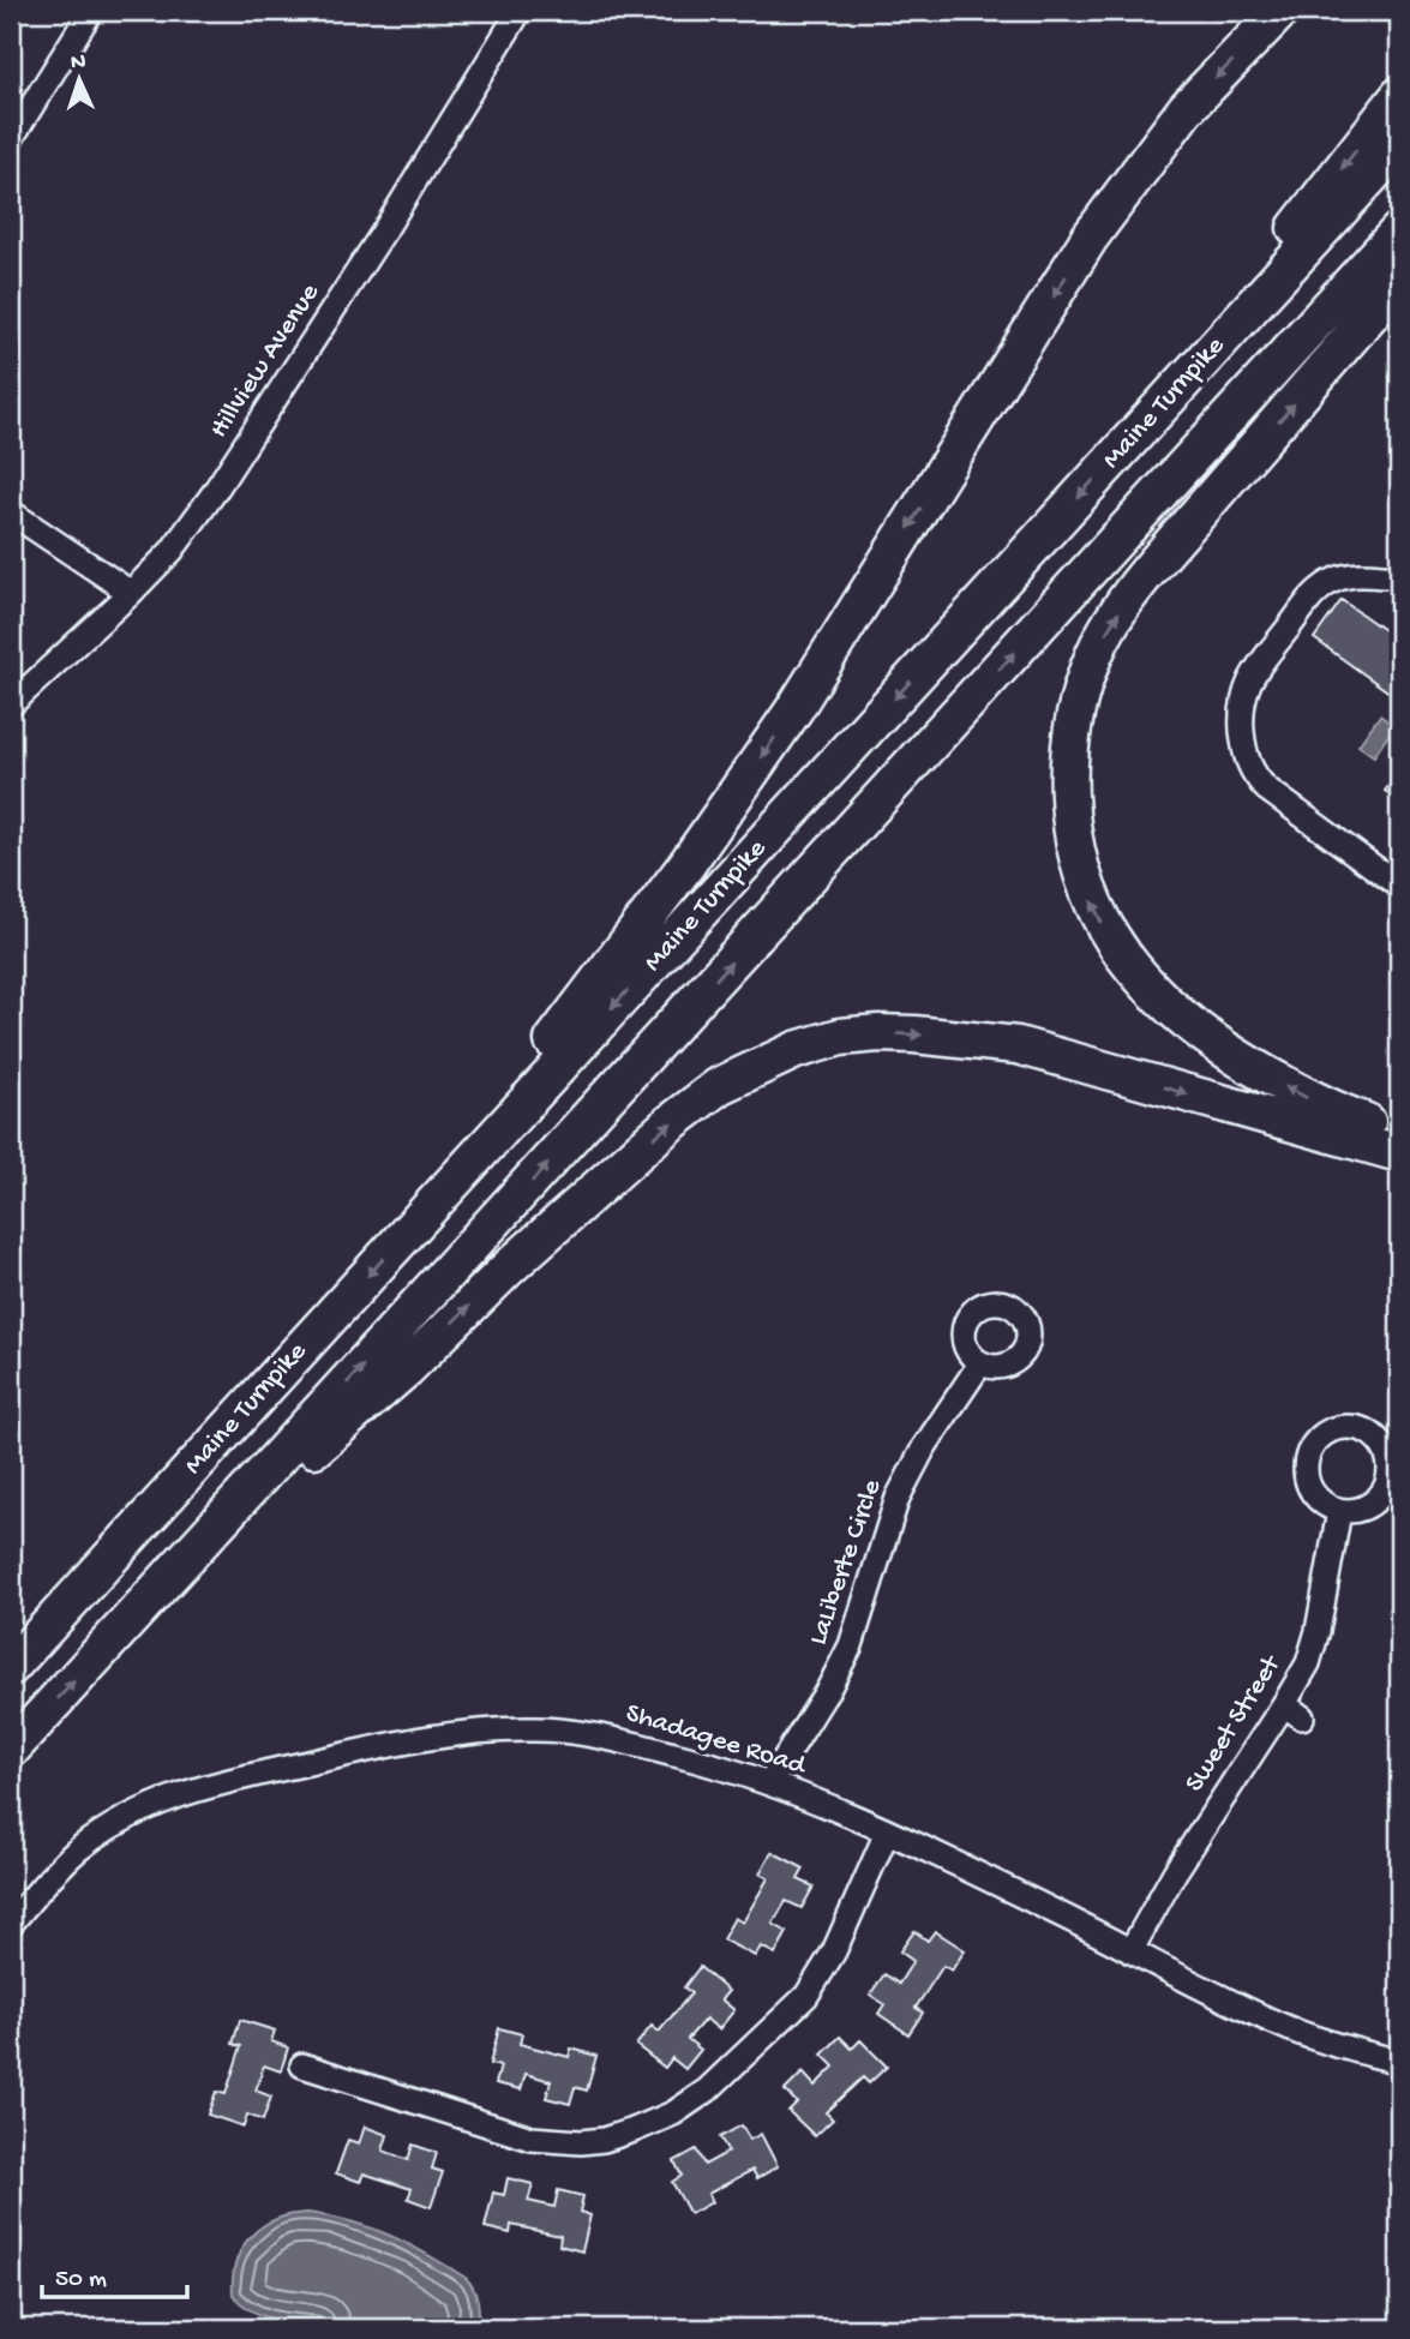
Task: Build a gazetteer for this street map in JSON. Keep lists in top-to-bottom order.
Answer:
{
  "streets": {
    "highway": ["Maine Turnpike"],
    "street": [
      "Hillview Avenue",
      "LaLiberte Circle",
      "Sweet Street",
      "Shadagee Road"
    ]
  },
  "crossings": [
    ["LaLiberte Circle", "Shadagee Road"],
    ["Sweet Street", "Shadagee Road"]
  ],
  "scale_bar": "50 m",
  "north": "top"
}
